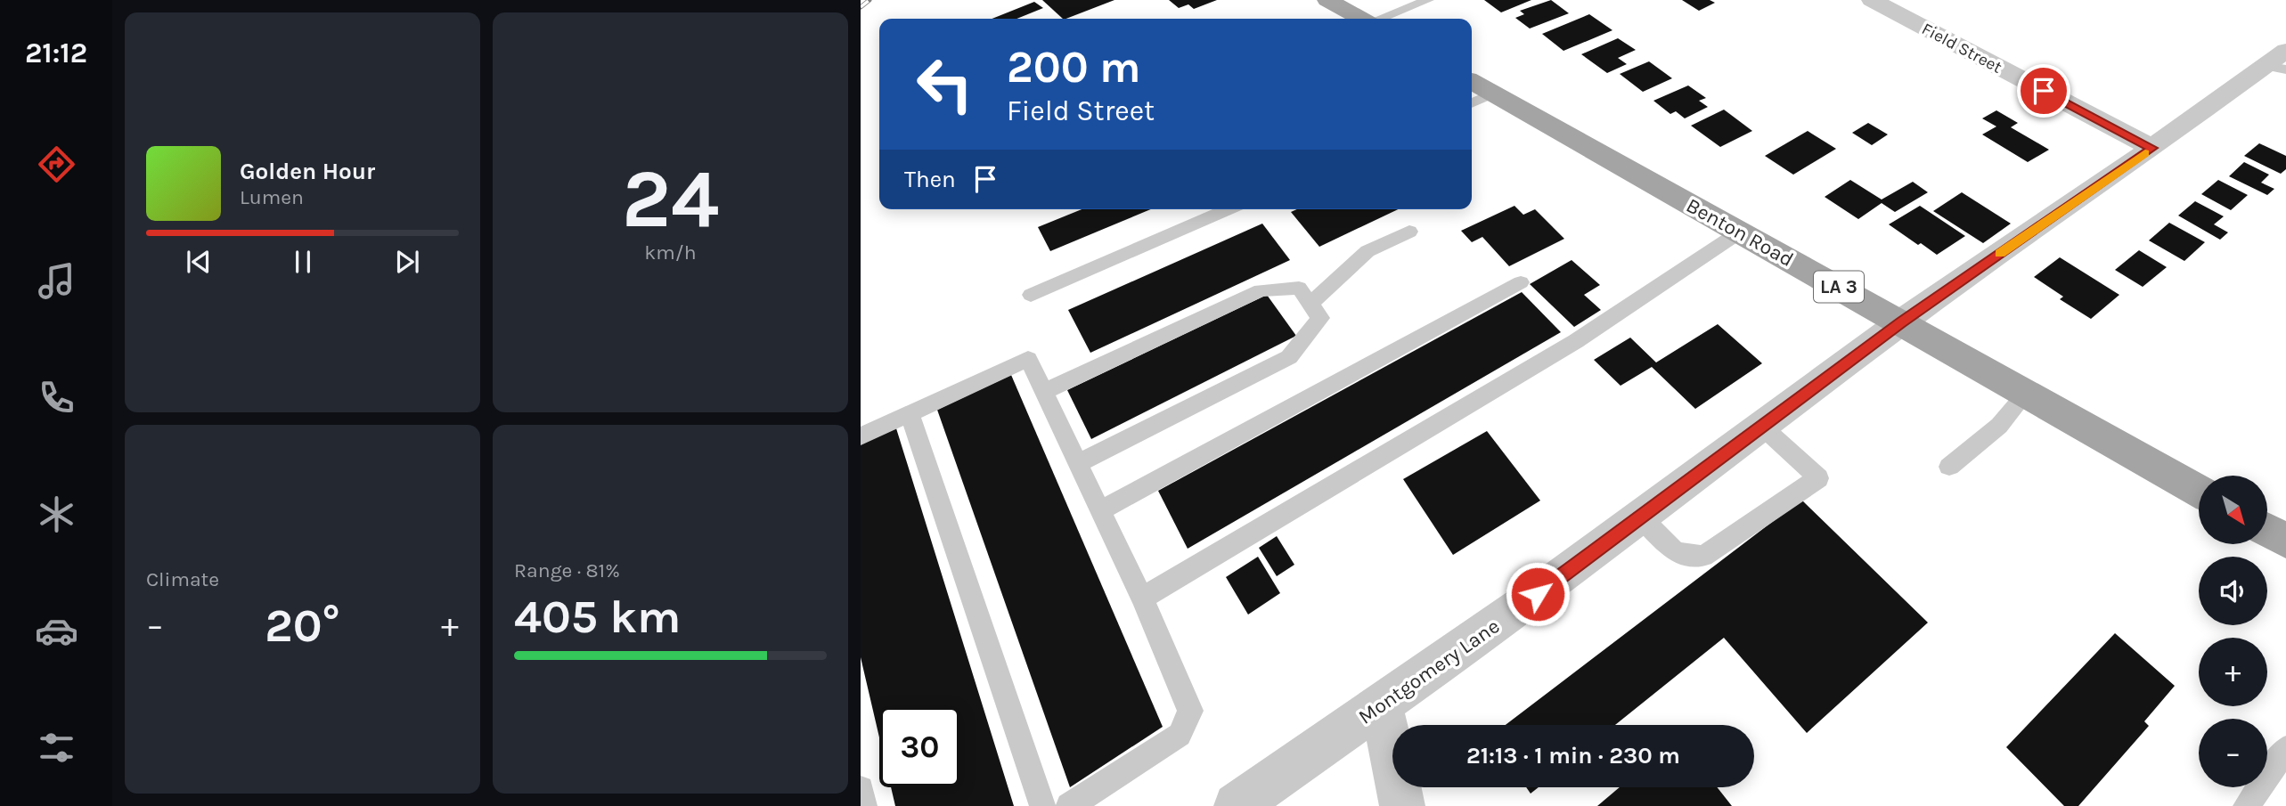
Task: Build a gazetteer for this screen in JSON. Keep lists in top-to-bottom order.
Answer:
{
  "streets": {
    "main road": ["Benton Road", "LA 3"],
    "street": ["Field Street", "Montgomery Lane"]
  },
  "crossings": [
    ["Field Street", "Montgomery Lane"],
    ["Benton Road", "Montgomery Lane"]
  ],
  "north": "bottom right",
  "page": {
    "tabs": "21:12",
    "tile": [
      ["24", "km/h"],
      "Climate",
      ["Range · 81%", "405 km"]
    ],
    "turn": ["200 m", "Field Street"],
    "song": ["Golden Hour", "Lumen"],
    "then": "Then",
    "map_buttons": ["+", "−"],
    "heat": ["−", "20°", "+"],
    "limit": "30",
    "trip": "21:13 · 1 min · 230 m"
  }
}
